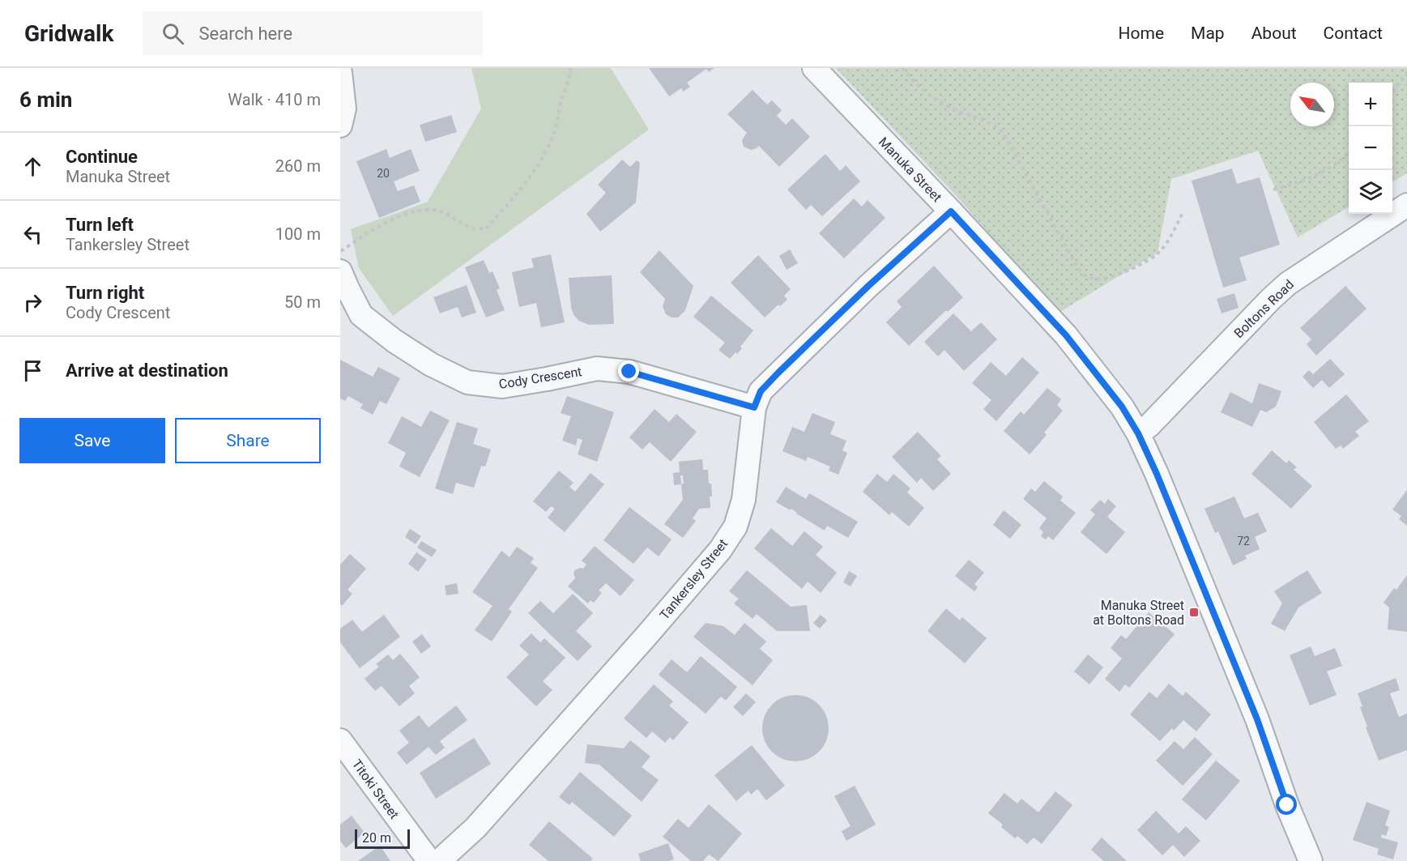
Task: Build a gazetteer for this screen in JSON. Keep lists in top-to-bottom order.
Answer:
{
  "streets": {
    "street": [
      "Manuka Street",
      "Boltons Road",
      "Cody Crescent",
      "Tankersley Street",
      "Titoki Street"
    ]
  },
  "crossings": [
    ["Manuka Street", "Boltons Road"],
    ["Manuka Street", "Tankersley Street"],
    ["Cody Crescent", "Tankersley Street"]
  ],
  "places": {
    "transit": ["Manuka Street at Boltons Road"]
  },
  "house_numbers": ["20", "72"],
  "scale_bar": "20 m",
  "north": "top left",
  "page": {
    "header": "Gridwalk",
    "search": "Search here",
    "nav": [
      "Home",
      "Map",
      "About",
      "Contact"
    ],
    "heading": ["6 min", "Walk · 410 m"],
    "map_buttons": ["+", "−"],
    "list": [
      ["Continue", "Manuka Street", "260 m"],
      ["Turn left", "Tankersley Street", "100 m"],
      ["Turn right", "Cody Crescent", "50 m"],
      "Arrive at destination"
    ],
    "buttons": ["Save", "Share"],
    "scale": "20 m"
  }
}
